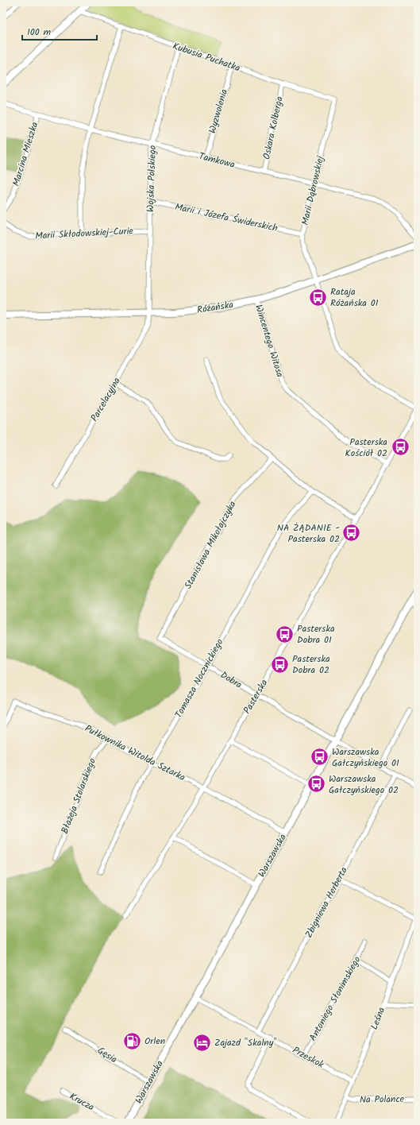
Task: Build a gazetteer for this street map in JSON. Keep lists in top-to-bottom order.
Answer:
{
  "streets": {
    "street": [
      "Kubusia Puchatka",
      "Wyzwolenia",
      "Oskara Kolberga",
      "Marcina Mieszka",
      "Tamkowa",
      "Wojska Polskiego",
      "Marii Dąbrowskiej",
      "Marii i Józefa Świderskich",
      "Marii Skłodowskiej-Curie",
      "Różańska",
      "Wincentego Witosa",
      "Parcelacyjna",
      "Stanisława Mikołajczyka",
      "Tomasza Nocznickiego",
      "Dobra",
      "Pasterska",
      "Pułkownika Witolda Sztarka",
      "Błażeja Stolarskiego",
      "Warszawska",
      "Zbigniewa Herberta",
      "Antoniego Słonimskiego",
      "Leśna",
      "Gęsia",
      "Przeskok",
      "Na Polance",
      "Krucza"
    ]
  },
  "crossings": [
    ["Kubusia Puchatka", "Wyzwolenia"],
    ["Kubusia Puchatka", "Oskara Kolberga"],
    ["Kubusia Puchatka", "Wojska Polskiego"],
    ["Kubusia Puchatka", "Marii Dąbrowskiej"],
    ["Wyzwolenia", "Tamkowa"],
    ["Oskara Kolberga", "Tamkowa"],
    ["Marcina Mieszka", "Tamkowa"],
    ["Tamkowa", "Wojska Polskiego"],
    ["Tamkowa", "Marii Dąbrowskiej"],
    ["Wojska Polskiego", "Marii i Józefa Świderskich"],
    ["Wojska Polskiego", "Marii Skłodowskiej-Curie"],
    ["Wojska Polskiego", "Różańska"],
    ["Wojska Polskiego", "Parcelacyjna"],
    ["Marii Dąbrowskiej", "Marii i Józefa Świderskich"],
    ["Marii Dąbrowskiej", "Różańska"],
    ["Marii Dąbrowskiej", "Pasterska"],
    ["Różańska", "Wincentego Witosa"],
    ["Różańska", "Parcelacyjna"],
    ["Wincentego Witosa", "Pasterska"],
    ["Stanisława Mikołajczyka", "Dobra"],
    ["Tomasza Nocznickiego", "Dobra"],
    ["Tomasza Nocznickiego", "Pułkownika Witolda Sztarka"],
    ["Dobra", "Pasterska"],
    ["Dobra", "Warszawska"],
    ["Dobra", "Zbigniewa Herberta"],
    ["Pasterska", "Pułkownika Witolda Sztarka"],
    ["Pułkownika Witolda Sztarka", "Błażeja Stolarskiego"],
    ["Pułkownika Witolda Sztarka", "Warszawska"],
    ["Warszawska", "Gęsia"],
    ["Warszawska", "Przeskok"],
    ["Zbigniewa Herberta", "Przeskok"],
    ["Antoniego Słonimskiego", "Przeskok"],
    ["Leśna", "Przeskok"],
    ["Leśna", "Na Polance"]
  ],
  "places": {
    "bus stop": [
      "Rataja Różańska 01",
      "Pasterska Kościół 02",
      "NA ŻĄDANIE - Pasterska 02",
      "Pasterska Dobra 01",
      "Pasterska Dobra 02",
      "Warszawska Gałczyńskiego 01",
      "Warszawska Gałczyńskiego 02"
    ],
    "fuel station": ["Orlen"],
    "hotel": ["Zajazd \"Skalny\""]
  },
  "scale_bar": "100 m"
}
